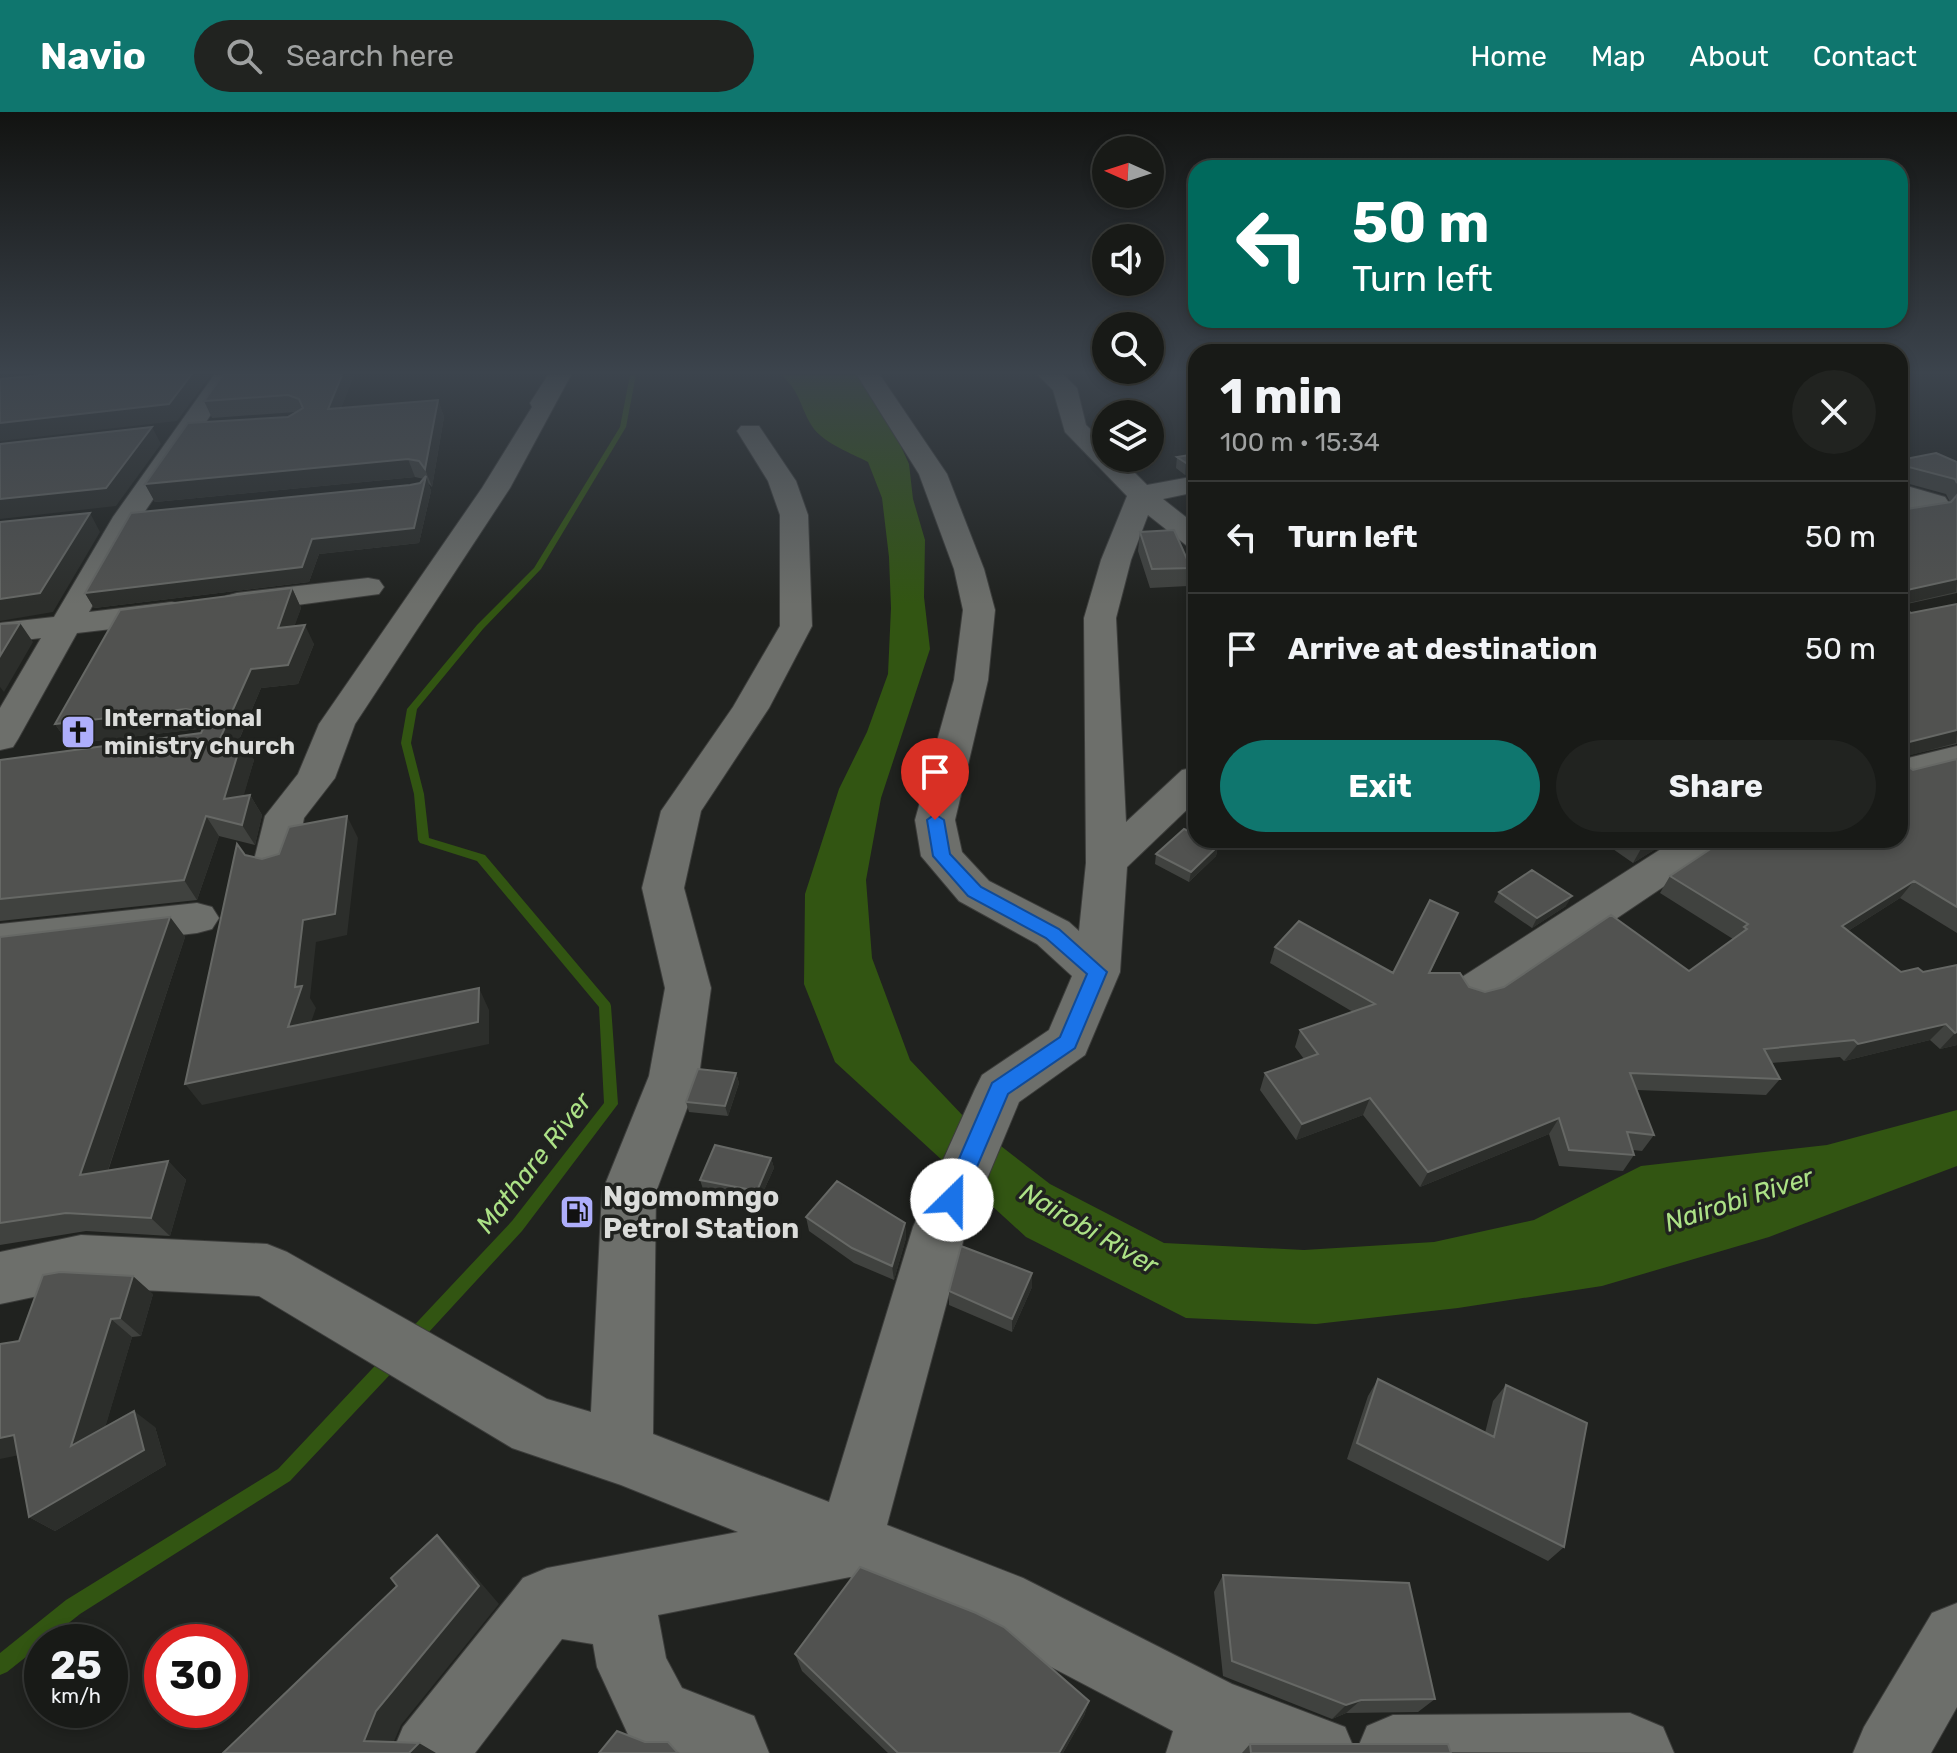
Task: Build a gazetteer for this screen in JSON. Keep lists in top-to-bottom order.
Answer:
{
  "water": ["Mathare River", "Nairobi River"],
  "places": {
    "church": ["International ministry church"],
    "fuel station": ["Ngomomngo Petrol Station"]
  },
  "north": "left",
  "page": {
    "header": "Navio",
    "search": "Search here",
    "nav": [
      "Home",
      "Map",
      "About",
      "Contact"
    ],
    "turn": ["50 m", "Turn left"],
    "heading": ["1 min", "100 m · 15:34"],
    "list": [
      {
        "name": "Turn left",
        "value": "50 m"
      },
      {
        "name": "Arrive at destination",
        "value": "50 m"
      }
    ],
    "buttons": ["Exit", "Share"],
    "speed": "25 km/h",
    "limit": "30"
  }
}
